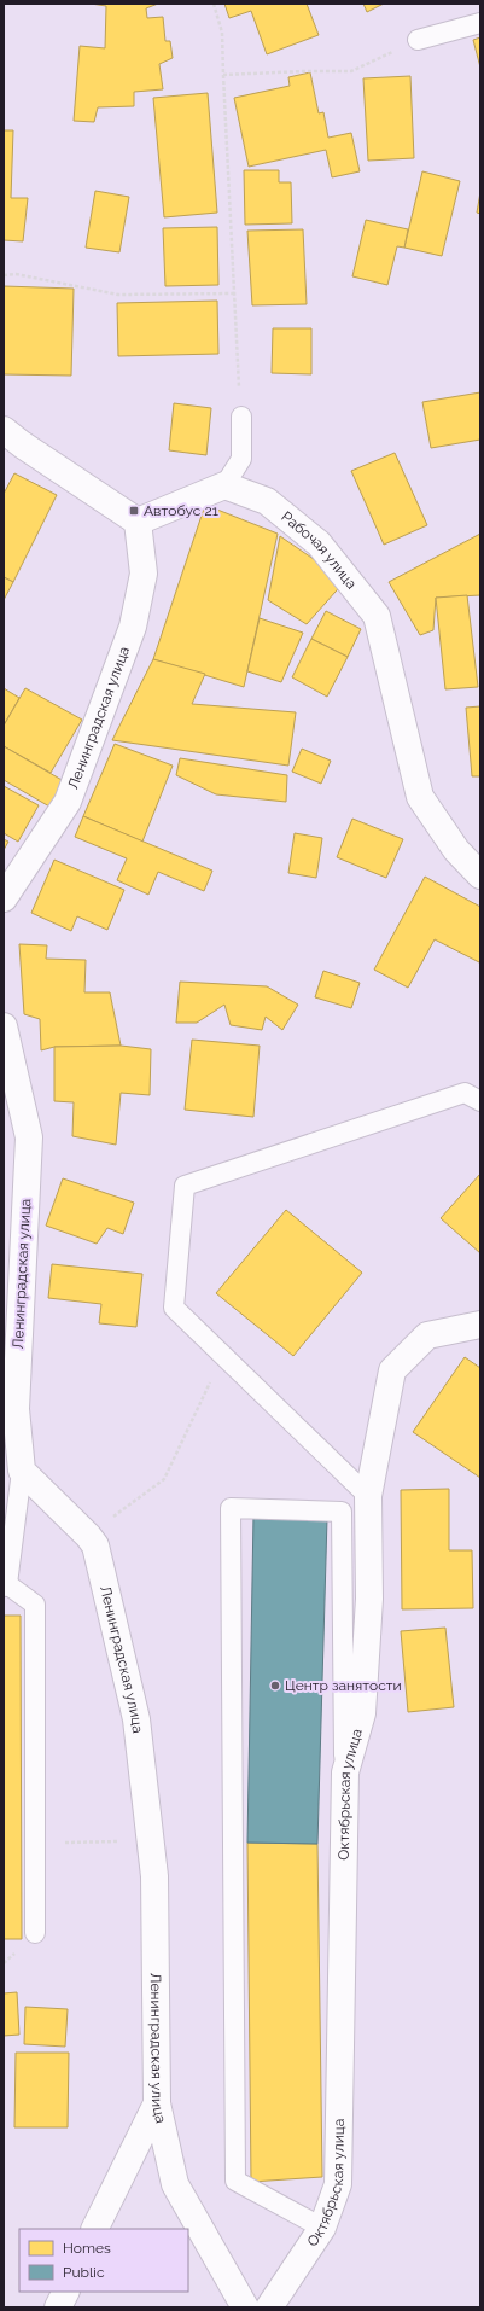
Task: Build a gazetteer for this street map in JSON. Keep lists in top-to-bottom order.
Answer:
{
  "streets": {
    "street": ["Рабочая улица", "Ленинградская улица", "Октябрьская улица"]
  },
  "places": {
    "transit": ["Автобус 21"],
    "other": ["Центр занятости"]
  },
  "legend": ["Homes", "Public"]
}
